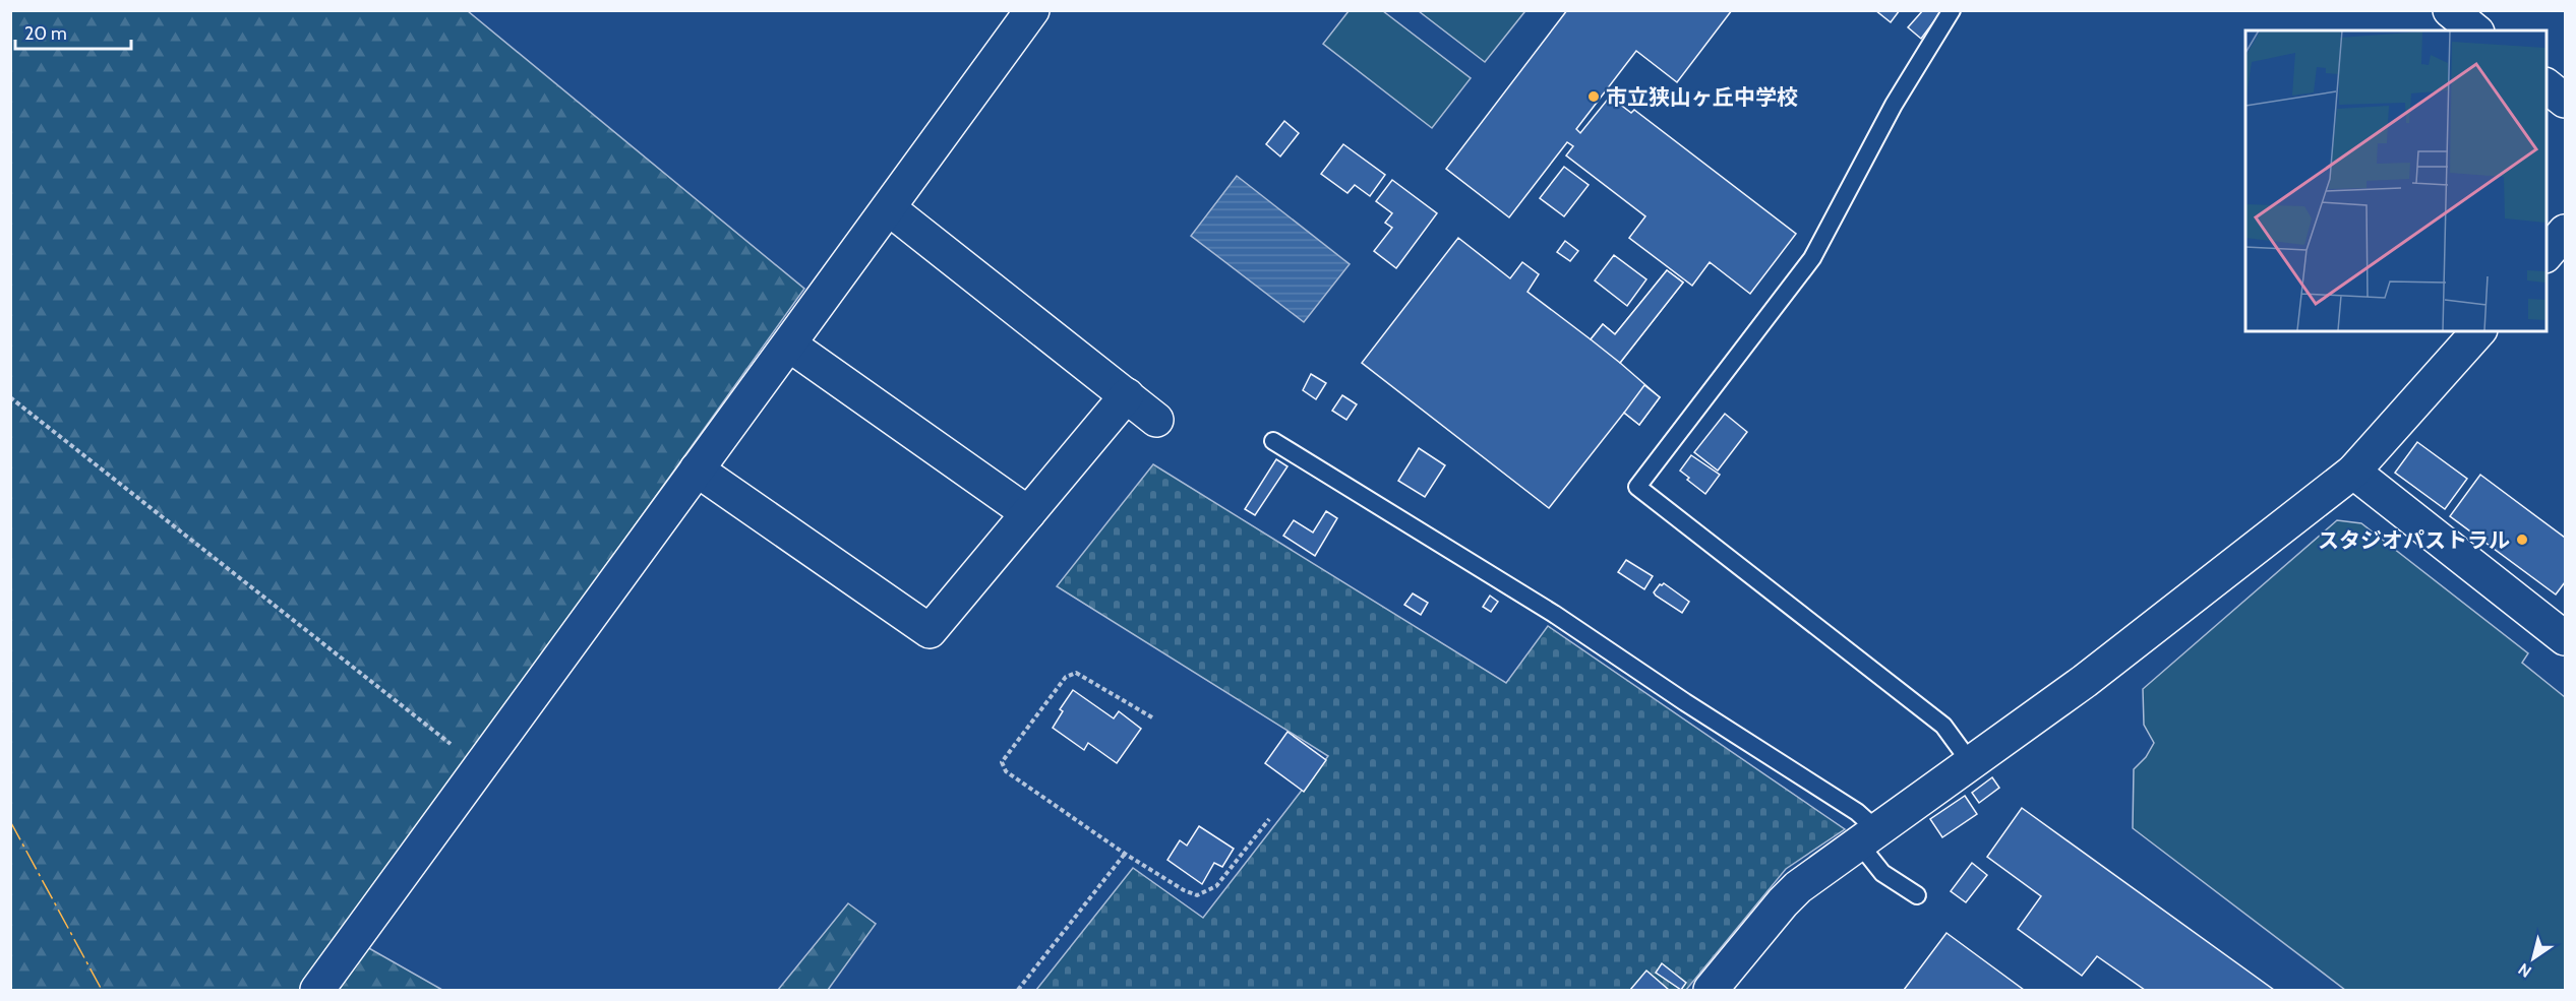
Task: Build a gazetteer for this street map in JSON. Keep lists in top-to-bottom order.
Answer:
{
  "places": ["市立狭山ヶ丘中学校", "スタジオパストラル"],
  "scale_bar": "20 m",
  "north": "bottom left"
}
